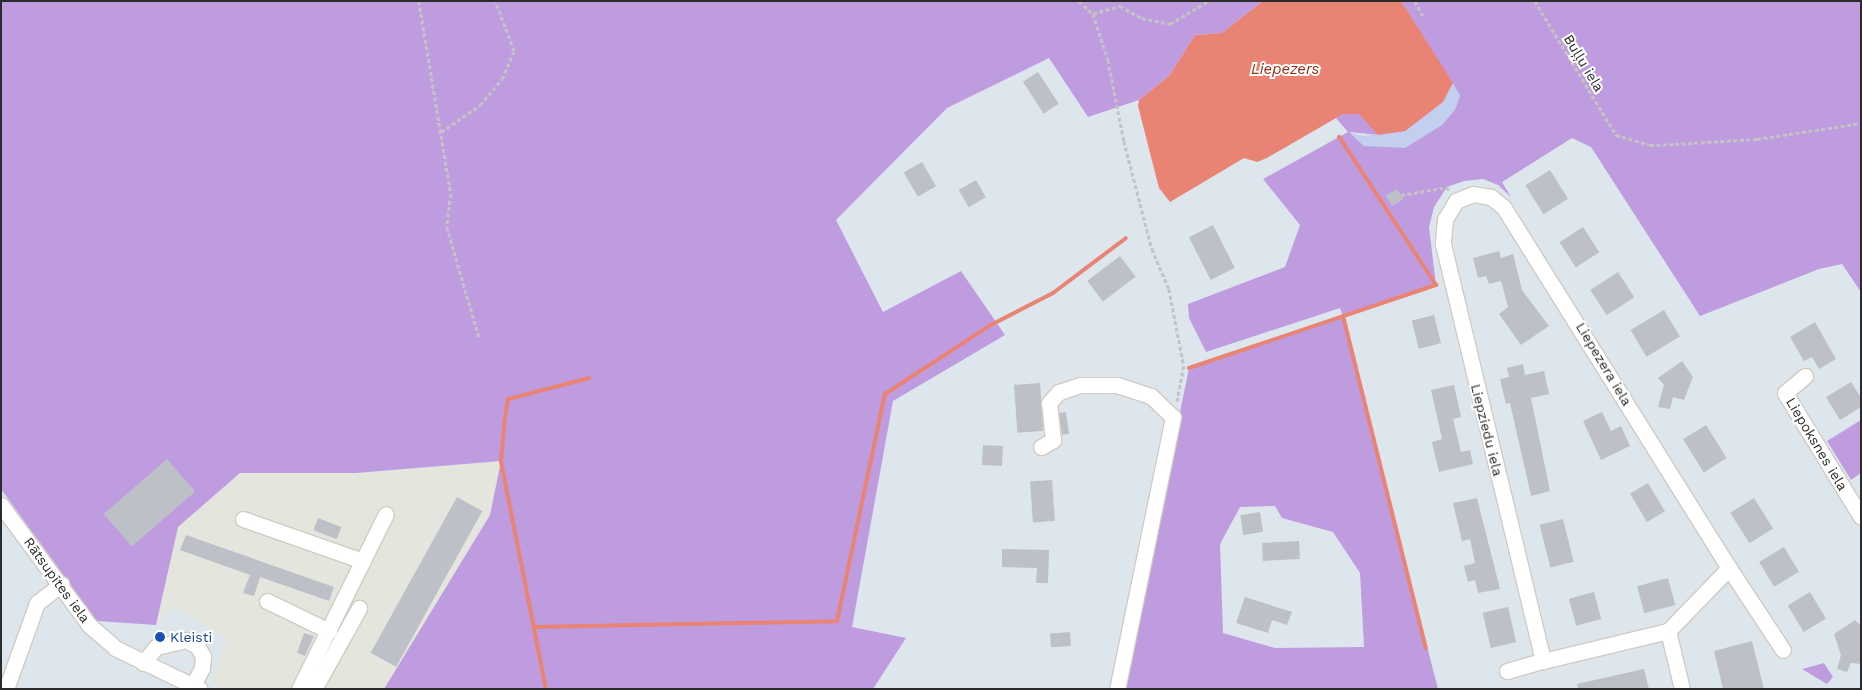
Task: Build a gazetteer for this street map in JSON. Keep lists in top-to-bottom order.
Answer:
{
  "streets": {
    "street": [
      "Liepezera iela",
      "Liepziedu iela",
      "Liepoksnes iela",
      "Rātsupītes iela"
    ],
    "path": ["Buļļu iela"]
  },
  "crossings": [
    ["Liepezera iela", "Liepziedu iela"]
  ],
  "water": ["Liepezers"],
  "places": ["Kleisti"]
}
